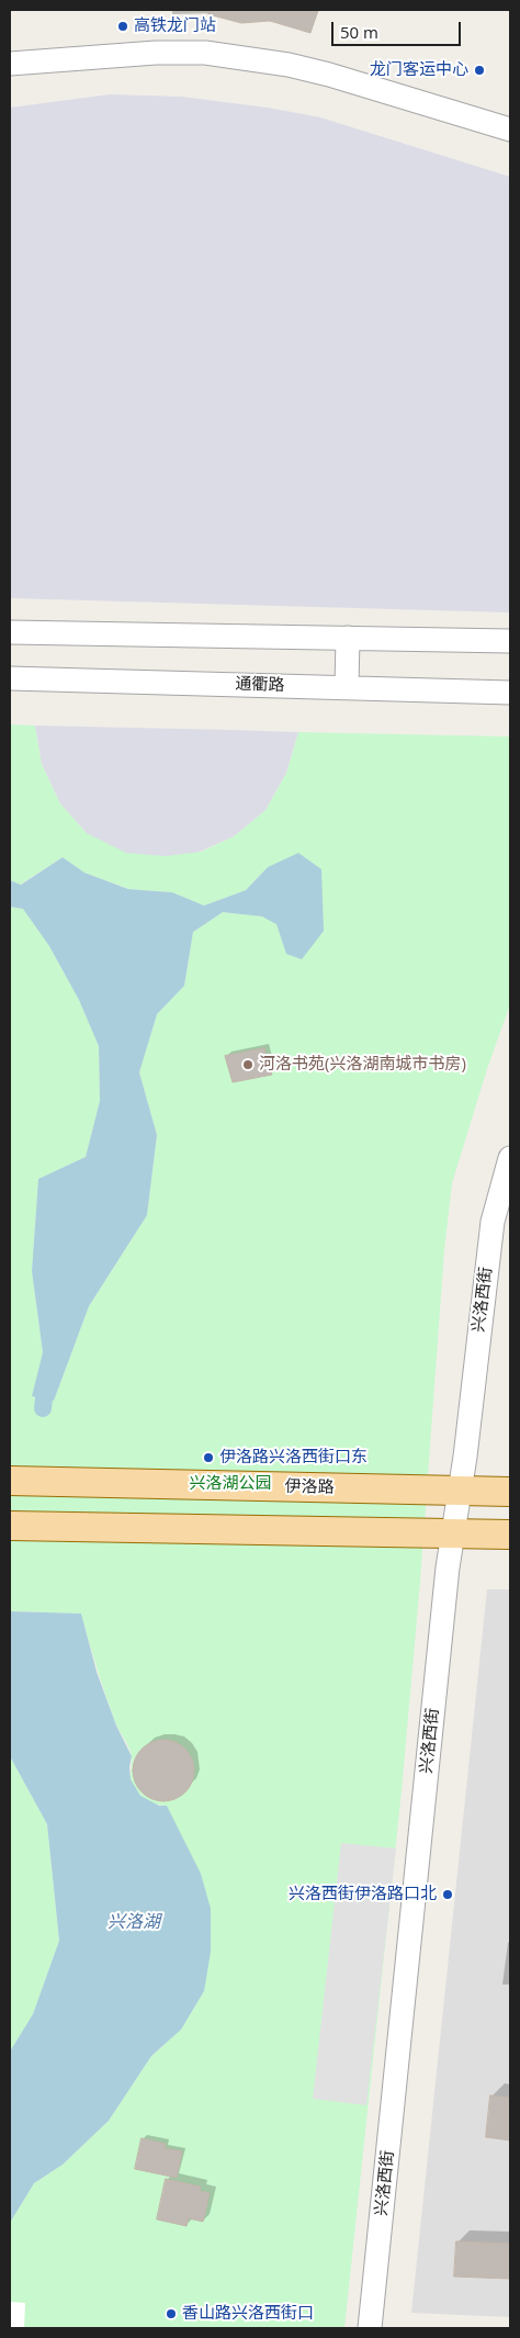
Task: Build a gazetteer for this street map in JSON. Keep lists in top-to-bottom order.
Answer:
{
  "streets": {
    "main road": ["伊洛路"],
    "street": ["通衢路", "兴洛西街"]
  },
  "crossings": [
    ["兴洛西街", "伊洛路"]
  ],
  "water": ["兴洛湖"],
  "parks": ["兴洛湖公园"],
  "places": [
    "高铁龙门站",
    "龙门客运中心",
    "河洛书苑(兴洛湖南城市书房)",
    "伊洛路兴洛西街口东",
    "兴洛西街伊洛路口北",
    "香山路兴洛西街口"
  ],
  "scale_bar": "50 m"
}
